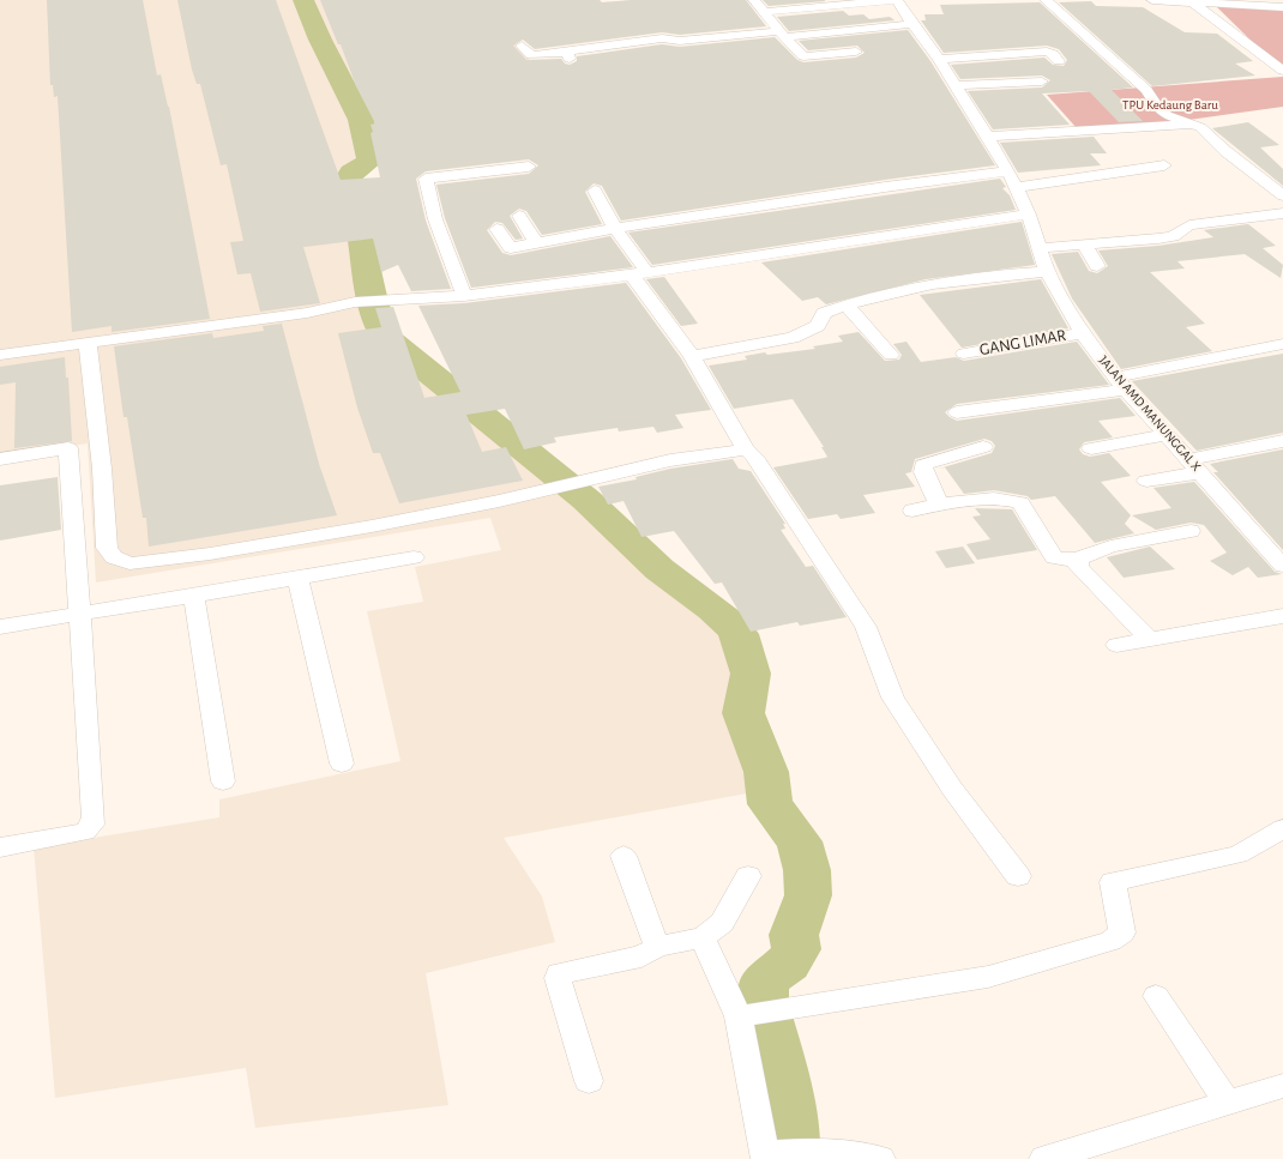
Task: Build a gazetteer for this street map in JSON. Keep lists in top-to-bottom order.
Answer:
{
  "streets": {
    "street": ["GANG LIMAR", "JALAN AMD MANUNGGAL X"]
  },
  "crossings": [
    ["GANG LIMAR", "JALAN AMD MANUNGGAL X"]
  ],
  "parks": ["TPU Kedaung Baru"]
}
